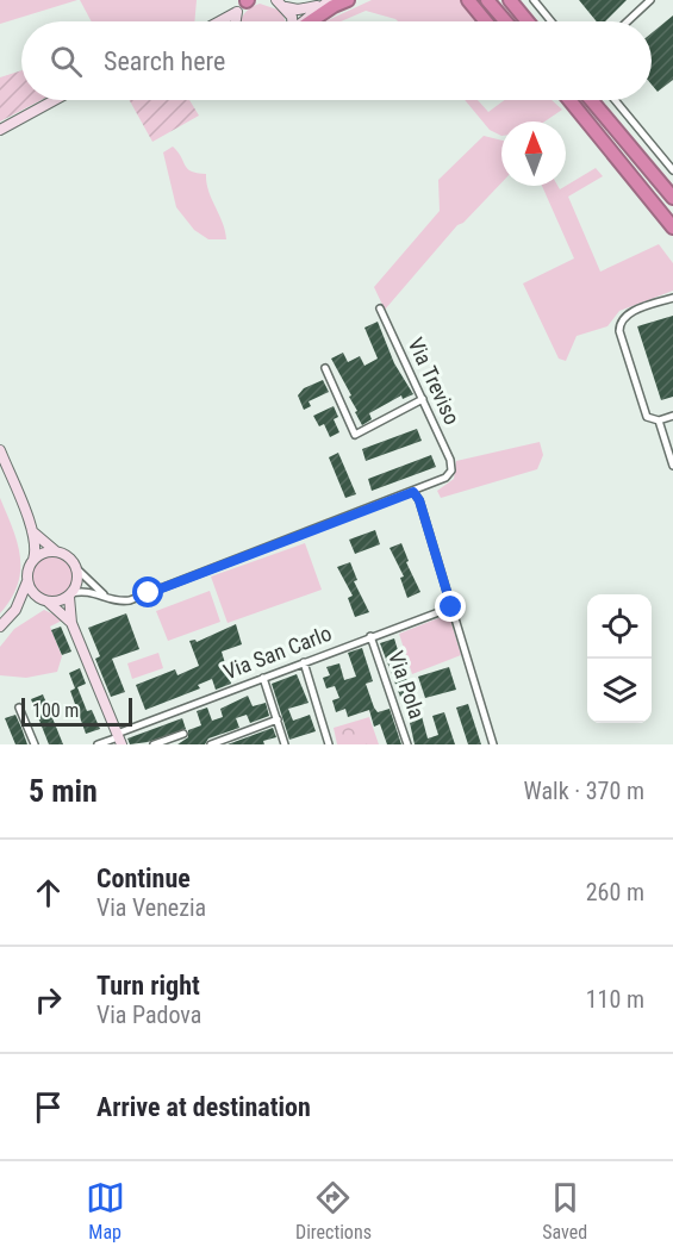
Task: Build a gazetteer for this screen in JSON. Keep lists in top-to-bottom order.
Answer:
{
  "streets": {
    "street": ["Via Treviso", "Via San Carlo", "Via Pola"]
  },
  "crossings": [
    ["Via San Carlo", "Via Pola"]
  ],
  "scale_bar": "100 m",
  "north": "top",
  "page": {
    "search": "Search here",
    "scale": "100 m",
    "heading": ["5 min", "Walk · 370 m"],
    "list": [
      ["Continue", "Via Venezia", "260 m"],
      ["Turn right", "Via Padova", "110 m"],
      "Arrive at destination"
    ],
    "nav": ["Map", "Directions", "Saved"]
  }
}
